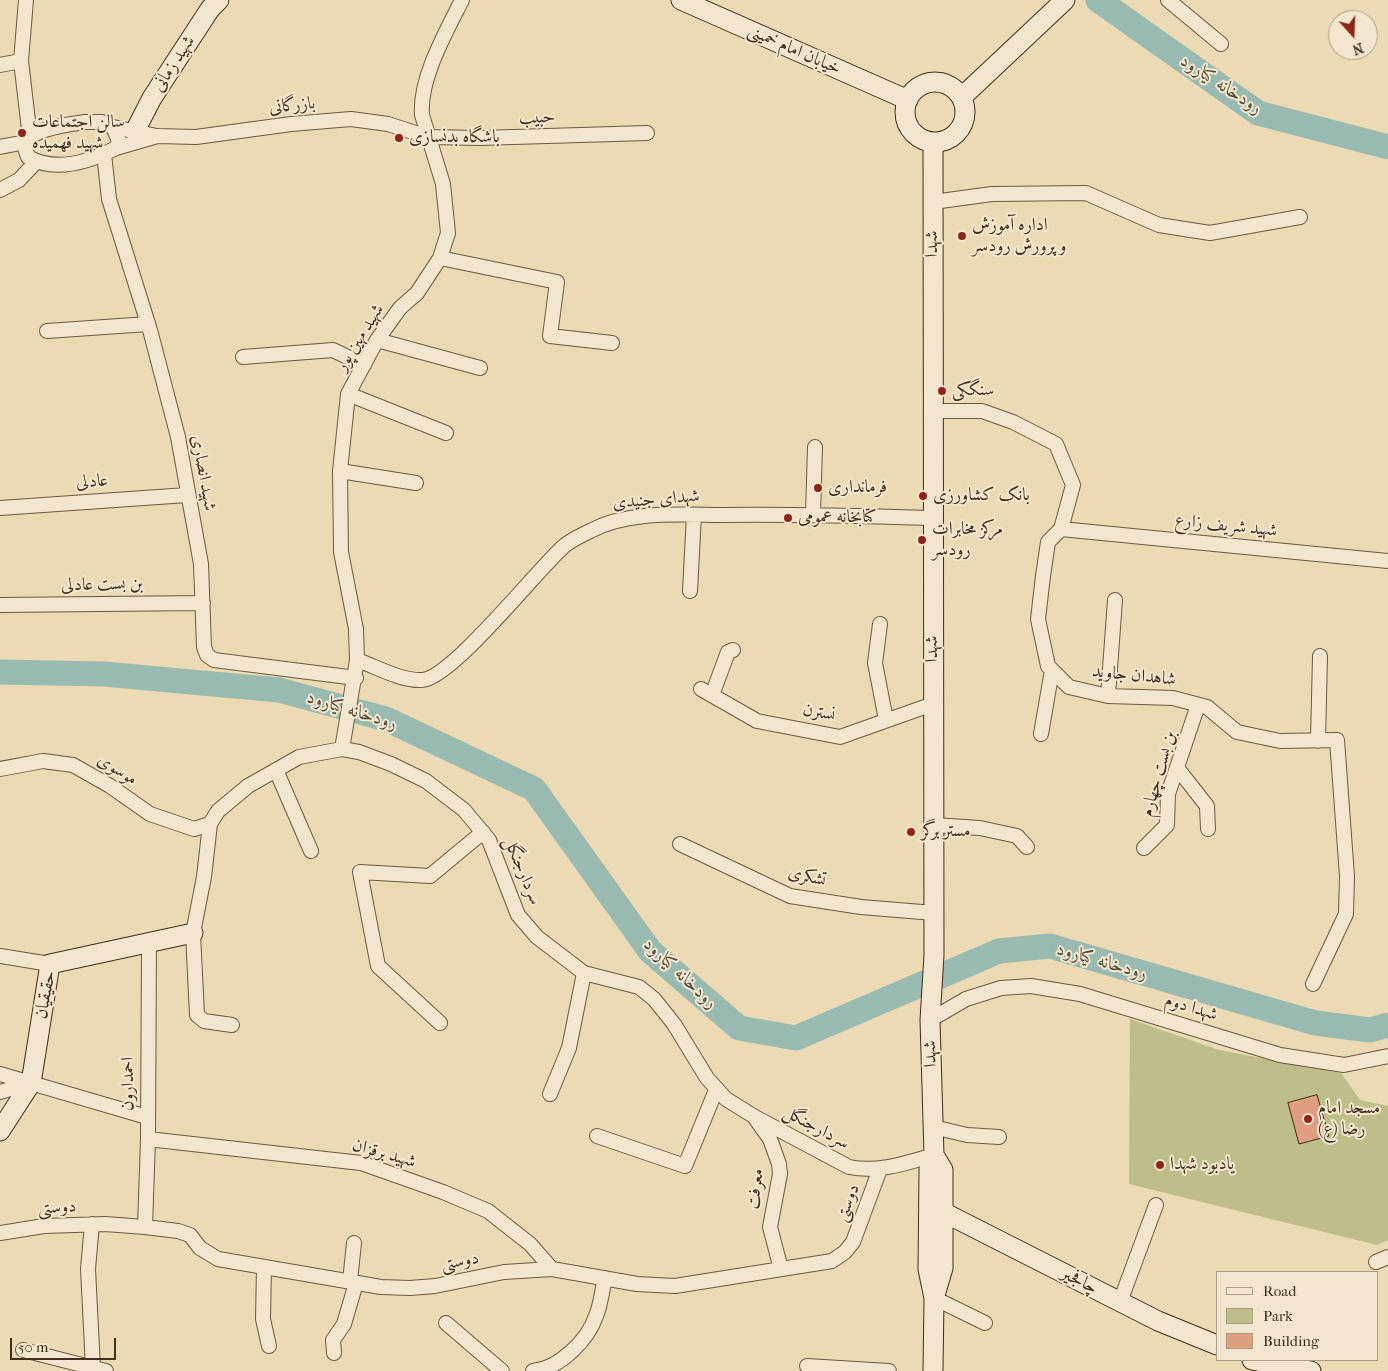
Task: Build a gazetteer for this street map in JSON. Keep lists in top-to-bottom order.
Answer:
{
  "streets": {
    "main road": [
      "خیابان امام خمینی",
      "شهید زمانی",
      "شهدا",
      "حقیقیان",
      "چافجیر"
    ],
    "street": [
      "بازرگانی",
      "حبیب",
      "شهید مهین پور",
      "شهید انصاری",
      "عادلی",
      "شهدای جنیدی",
      "شهید شریف زارع",
      "بن بست عادلی",
      "شاهدان جاوید",
      "نسترن",
      "موسوی",
      "بن بست چهارم",
      "سردارجنگل",
      "تشکری",
      "شهدا دوم",
      "احمدارون",
      "شهید برقزان",
      "معرفت",
      "دوستی"
    ]
  },
  "crossings": [
    ["خیابان امام خمینی", "شهدا"],
    ["بازرگانی", "حبیب"],
    ["بازرگانی", "شهید مهین پور"],
    ["حبیب", "شهید مهین پور"],
    ["شهدا", "شهدای جنیدی"],
    ["شهدا", "شاهدان جاوید"],
    ["شهدا", "نسترن"],
    ["شهدا", "سردارجنگل"],
    ["شهدا", "تشکری"],
    ["شهدا", "شهدا دوم"],
    ["شهدا", "چافجیر"],
    ["شهید مهین پور", "شهید انصاری"],
    ["شهید مهین پور", "شهدای جنیدی"],
    ["شهید مهین پور", "سردارجنگل"],
    ["شهید انصاری", "عادلی"],
    ["شهید انصاری", "بن بست عادلی"],
    ["شهید شریف زارع", "شاهدان جاوید"],
    ["شاهدان جاوید", "بن بست چهارم"],
    ["موسوی", "سردارجنگل"],
    ["سردارجنگل", "معرفت"],
    ["سردارجنگل", "دوستی"],
    ["حقیقیان", "احمدارون"],
    ["احمدارون", "شهید برقزان"],
    ["احمدارون", "دوستی"],
    ["شهید برقزان", "دوستی"],
    ["معرفت", "دوستی"]
  ],
  "water": ["رودخانه کیارود"],
  "places": [
    "سالن اجتماعات شهید فهمیده",
    "باشگاه بدنسازى",
    "اداره آموزش و پرورش رودسر",
    "سنگکى",
    "فرماندارى",
    "بانک کشاورزى",
    "کتابخانه عمومى",
    "مرکز مخابرات رودسر",
    "مستر برگر",
    "مسجد امام رضا (ع)",
    "یادبود شهدا"
  ],
  "legend": ["Road", "Park", "Building"],
  "scale_bar": "50 m",
  "north": "bottom"
}
